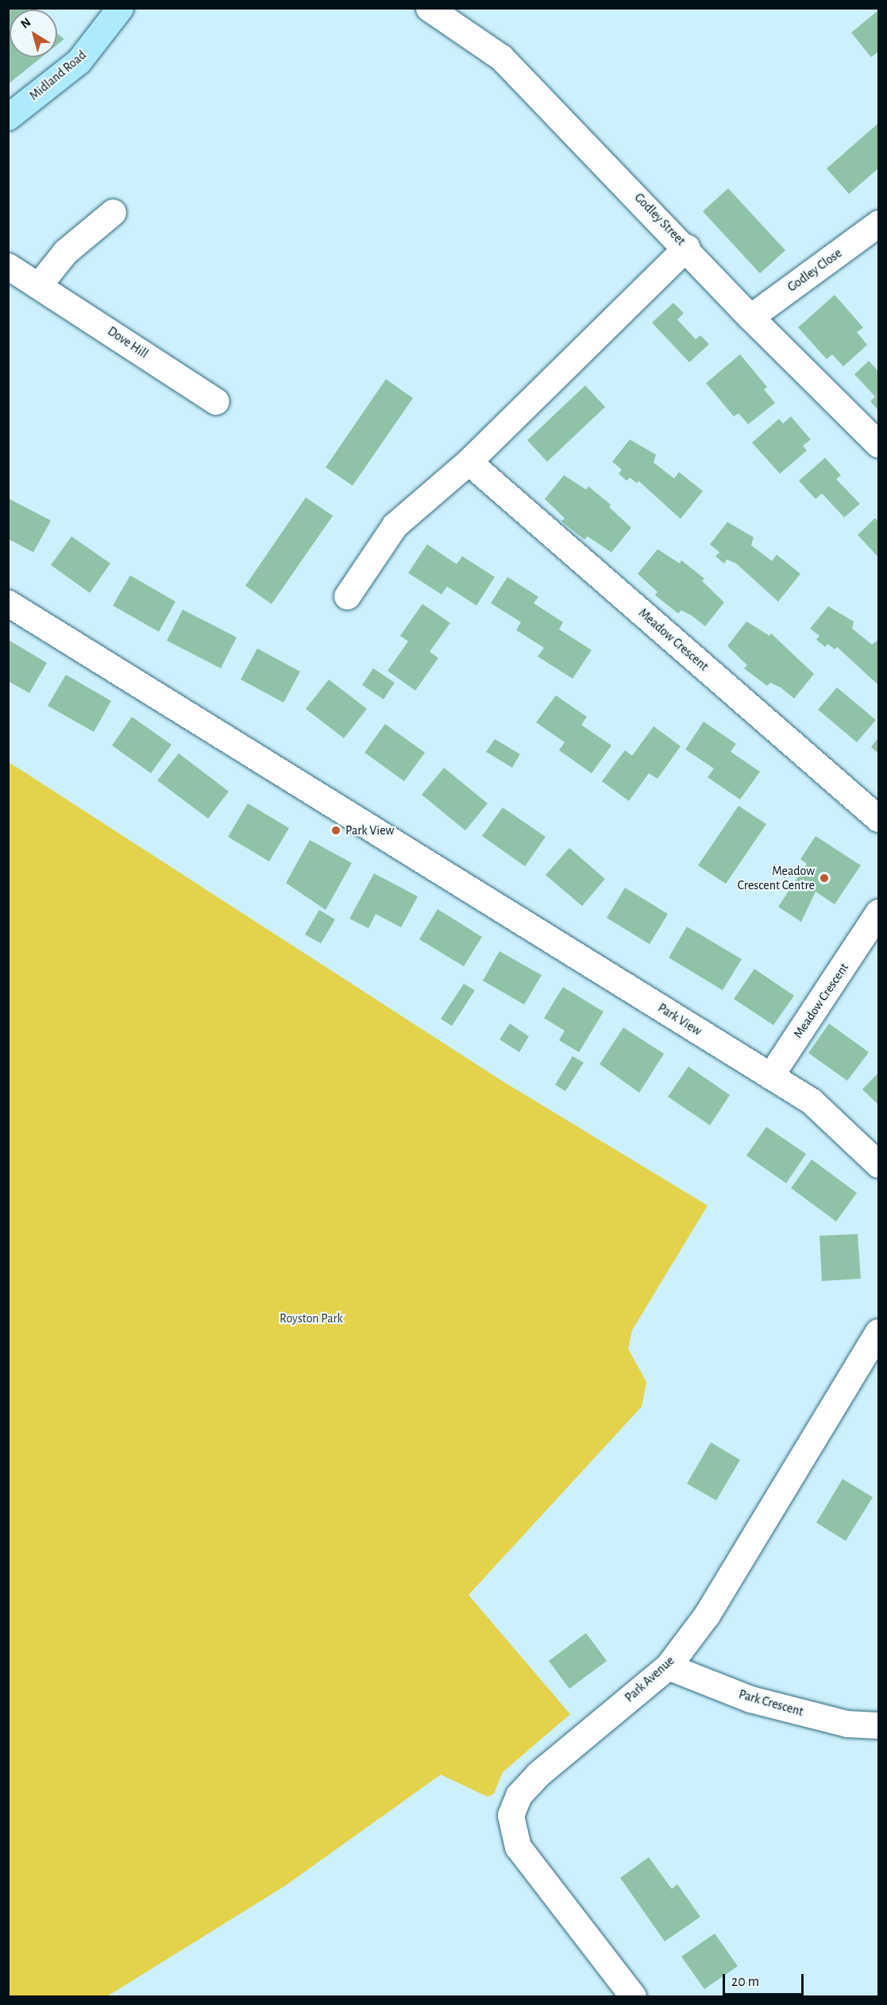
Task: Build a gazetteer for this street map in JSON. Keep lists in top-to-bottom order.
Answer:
{
  "streets": {
    "main road": ["Midland Road"],
    "street": [
      "Godley Street",
      "Godley Close",
      "Dove Hill",
      "Meadow Crescent",
      "Park View",
      "Park Avenue",
      "Park Crescent"
    ]
  },
  "crossings": [
    ["Godley Street", "Godley Close"],
    ["Meadow Crescent", "Park View"],
    ["Park Avenue", "Park Crescent"]
  ],
  "parks": ["Royston Park"],
  "places": ["Park View", "Meadow Crescent Centre"],
  "scale_bar": "20 m",
  "north": "top left"
}
